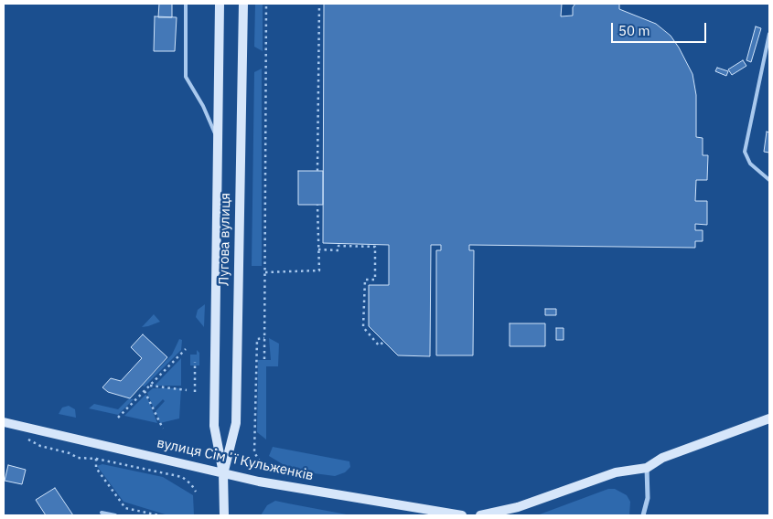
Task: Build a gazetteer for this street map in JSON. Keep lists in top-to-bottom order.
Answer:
{
  "streets": {
    "main road": ["Лугова вулиця", "вулиця Сімʼї Кульженків"]
  },
  "crossings": [
    ["Лугова вулиця", "вулиця Сімʼї Кульженків"]
  ],
  "scale_bar": "50 m"
}
